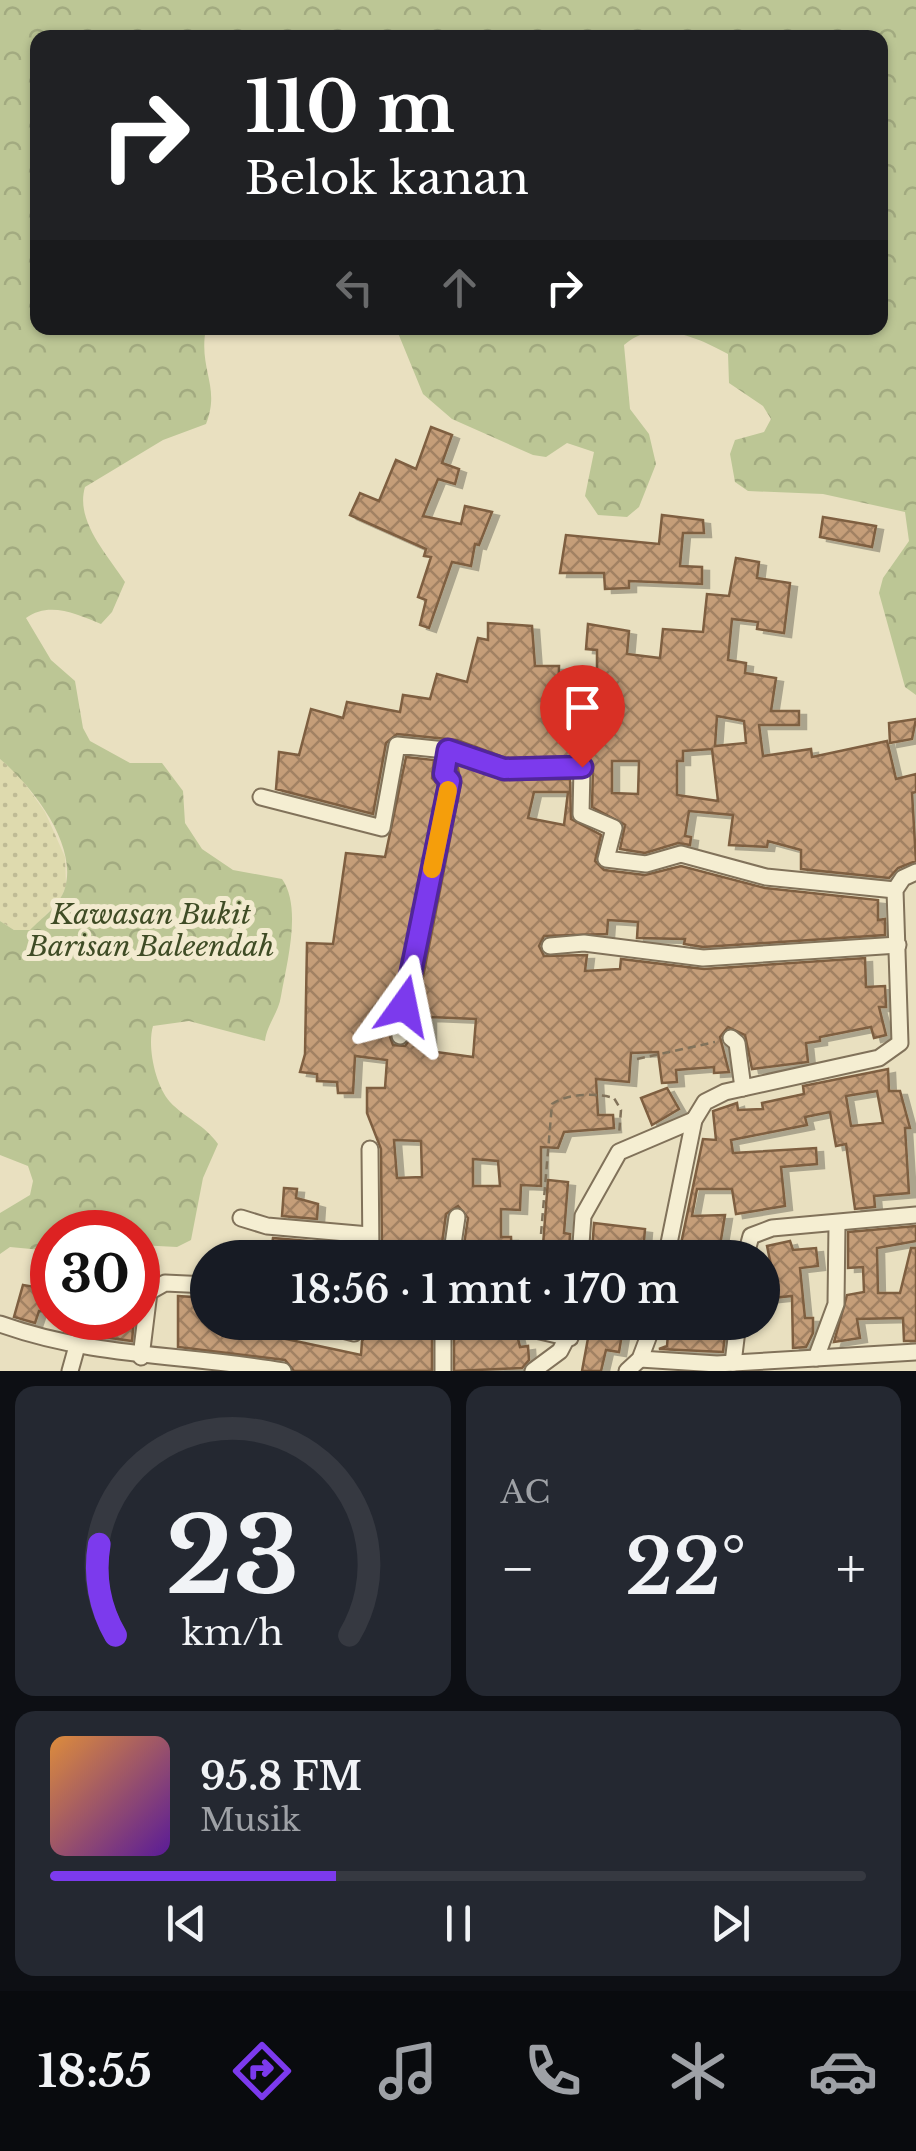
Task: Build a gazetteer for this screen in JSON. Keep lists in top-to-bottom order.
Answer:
{
  "parks": ["Kawasan Bukit Barisan Baleendah"],
  "page": {
    "turn": ["110 m", "Belok kanan"],
    "limit": "30",
    "trip": "18:56 · 1 mnt · 170 m",
    "tile": "AC",
    "heat": ["−", "22°", "+"],
    "song": ["95.8 FM", "Musik"],
    "tabs": "18:55",
    "gauge": ["23", "km/h"]
  }
}
